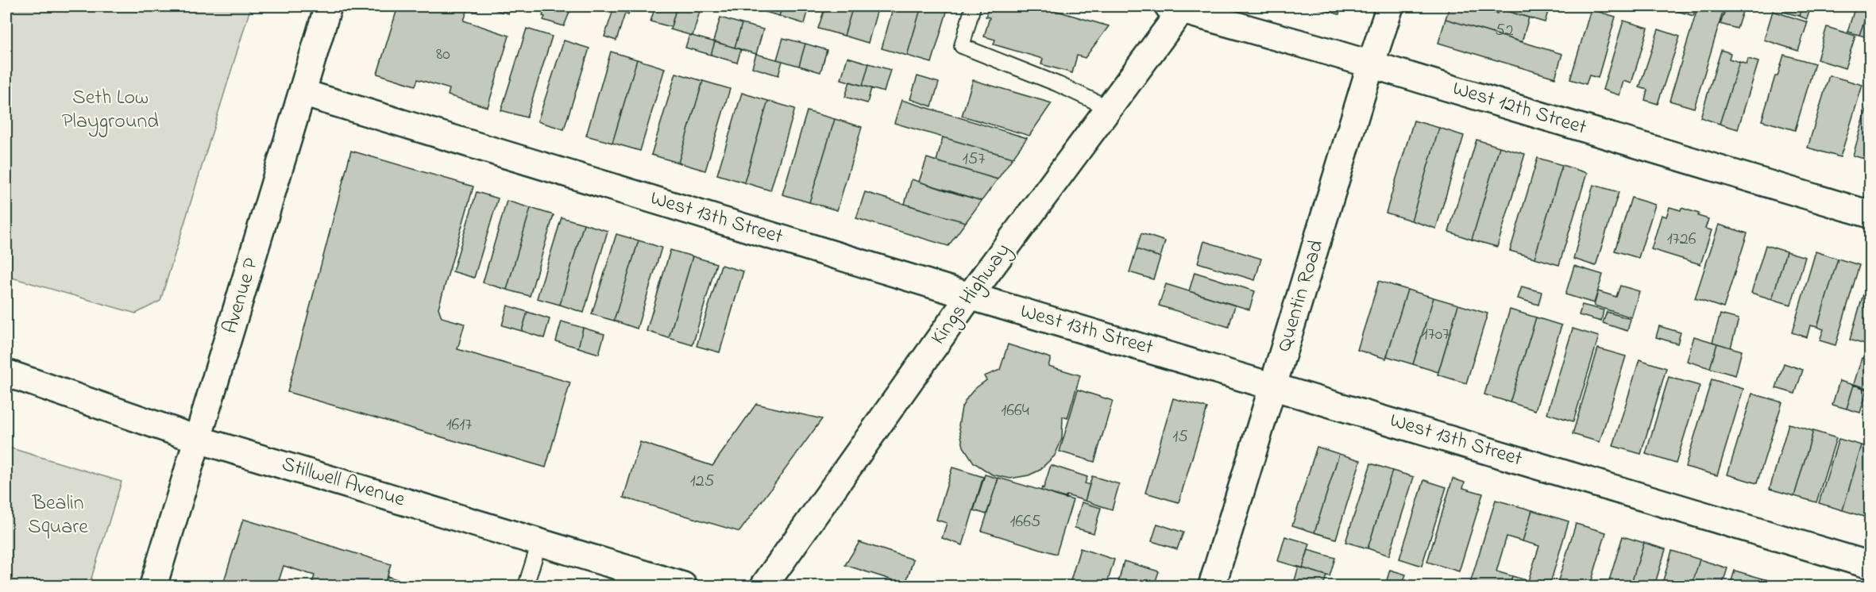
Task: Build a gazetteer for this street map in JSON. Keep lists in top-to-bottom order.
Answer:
{
  "streets": {
    "street": [
      "West 12th Street",
      "West 13th Street",
      "Kings Highway",
      "Avenue P",
      "Quentin Road",
      "Stillwell Avenue"
    ]
  },
  "crossings": [
    ["West 12th Street", "Kings Highway"],
    ["West 12th Street", "Quentin Road"],
    ["West 13th Street", "Kings Highway"],
    ["West 13th Street", "Avenue P"],
    ["West 13th Street", "Quentin Road"],
    ["Avenue P", "Stillwell Avenue"]
  ],
  "parks": ["Seth Low Playground", "Bealin Square"],
  "house_numbers": [
    "52",
    "80",
    "157",
    "1726",
    "1707",
    "1664",
    "1617",
    "15",
    "125",
    "1665"
  ]
}
